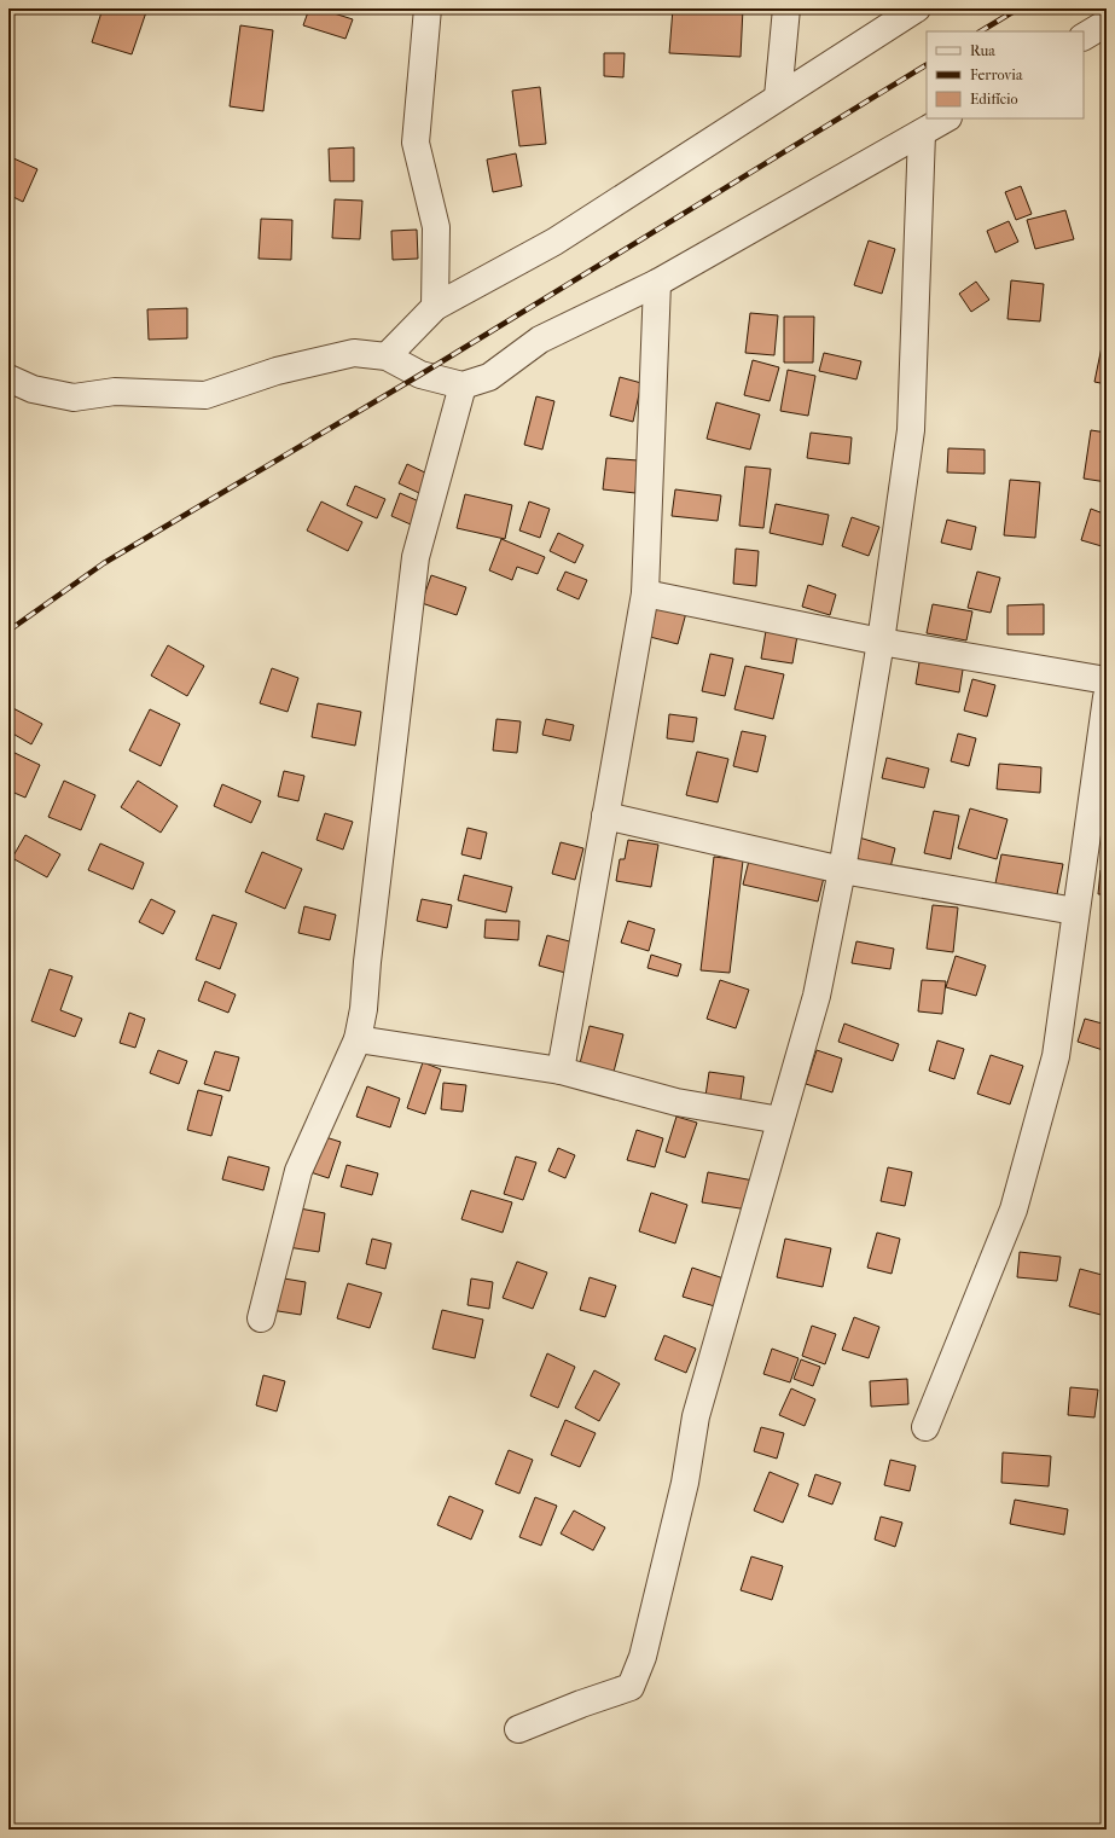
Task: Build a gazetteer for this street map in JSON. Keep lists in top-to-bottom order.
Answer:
{
  "legend": ["Rua", "Ferrovia", "Edifício"]
}
